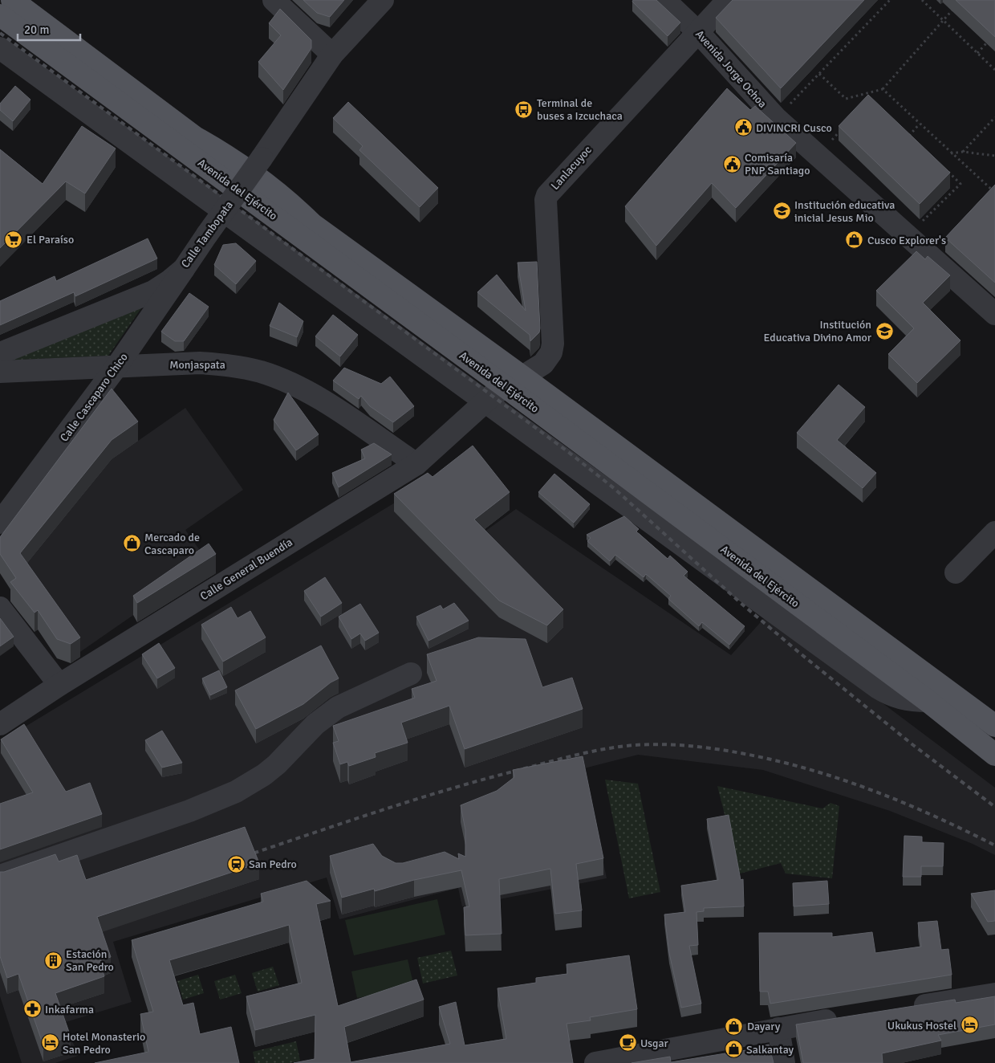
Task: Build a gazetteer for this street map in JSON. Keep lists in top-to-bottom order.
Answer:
{
  "streets": {
    "main road": ["Avenida del Ejército"],
    "street": [
      "Avenida Jorge Ochoa",
      "Lanlacuyoc",
      "Calle Tambopata",
      "Monjaspata",
      "Calle Cascaparo Chico",
      "Calle General Buendía"
    ]
  },
  "crossings": [
    ["Avenida Jorge Ochoa", "Lanlacuyoc"],
    ["Lanlacuyoc", "Avenida del Ejército"],
    ["Lanlacuyoc", "Calle General Buendía"],
    ["Calle Tambopata", "Calle Cascaparo Chico"],
    ["Monjaspata", "Calle Cascaparo Chico"],
    ["Monjaspata", "Calle General Buendía"]
  ],
  "places": {
    "bus stop": ["Terminal de buses a Izcuchaca"],
    "public building": ["DIVINCRI Cusco", "Comisaría PNP Santiago"],
    "school or university": ["Institución educativa inicial Jesus Mio", "Institución Educativa Divino Amor"],
    "supermarket": ["El Paraíso"],
    "shop": [
      "Cusco Explorer's",
      "Mercado de Cascaparo",
      "Dayary",
      "Salkantay"
    ],
    "station": ["San Pedro"],
    "building": ["Estación San Pedro"],
    "pharmacy": ["Inkafarma"],
    "hotel": ["Ukukus Hostel", "Hotel Monasterio San Pedro"],
    "cafe": ["Usgar"]
  },
  "scale_bar": "20 m"
}
